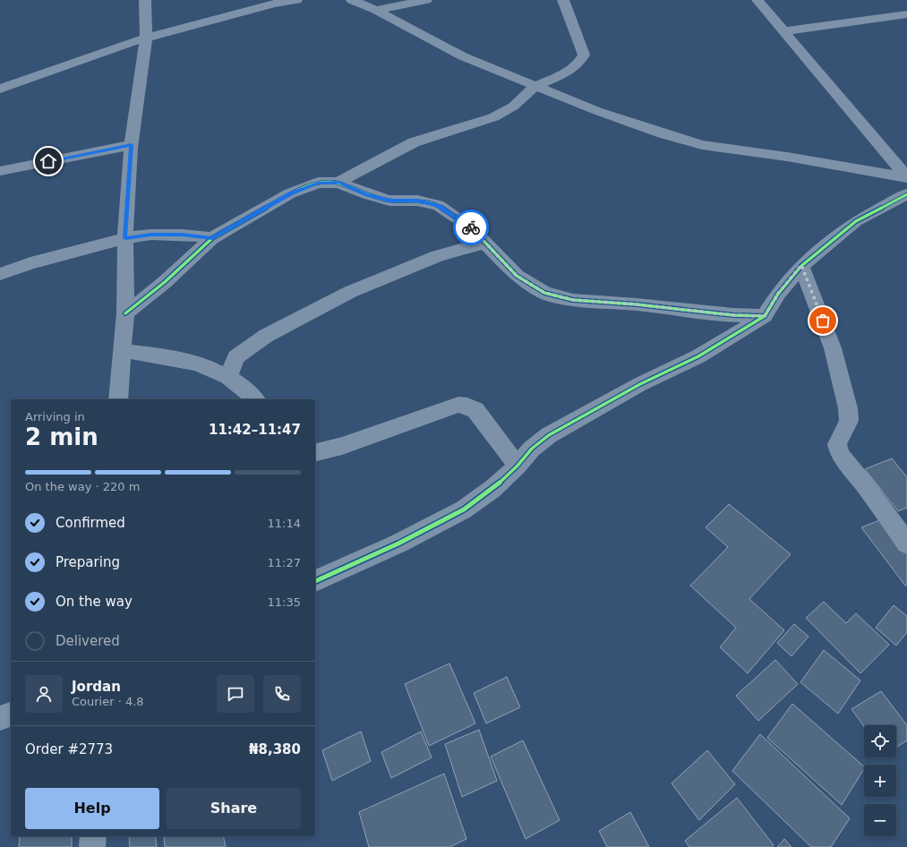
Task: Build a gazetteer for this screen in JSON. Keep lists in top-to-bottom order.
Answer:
{
  "page": {
    "heading": ["2 min", "Arriving in", "11:42–11:47"],
    "panel": [
      "Jordan",
      "Courier · 4.8",
      "Order #2773",
      "₦8,380"
    ],
    "bar": "On the way · 220 m",
    "list": [
      ["Confirmed", "11:14"],
      ["Preparing", "11:27"],
      ["On the way", "11:35"],
      "Delivered"
    ],
    "map_buttons": ["+", "−"],
    "buttons": ["Help", "Share"]
  }
}
